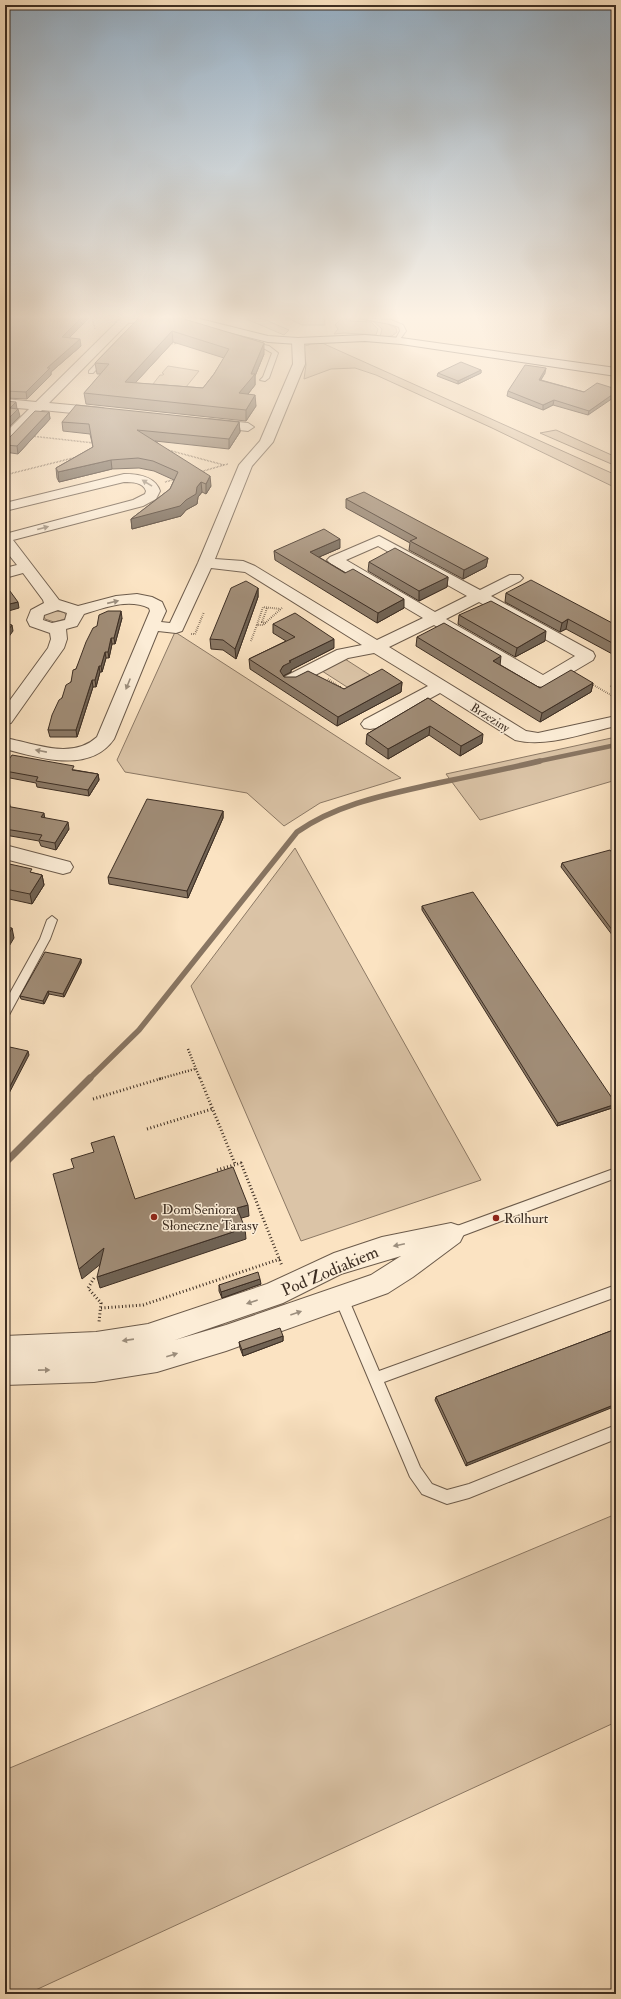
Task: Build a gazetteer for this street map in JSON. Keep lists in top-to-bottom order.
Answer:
{
  "streets": {
    "street": ["Brzeziny", "Pod Zodiakiem"]
  },
  "places": ["Dom Seniora Słoneczne Tarasy", "Rolhurt"]
}
